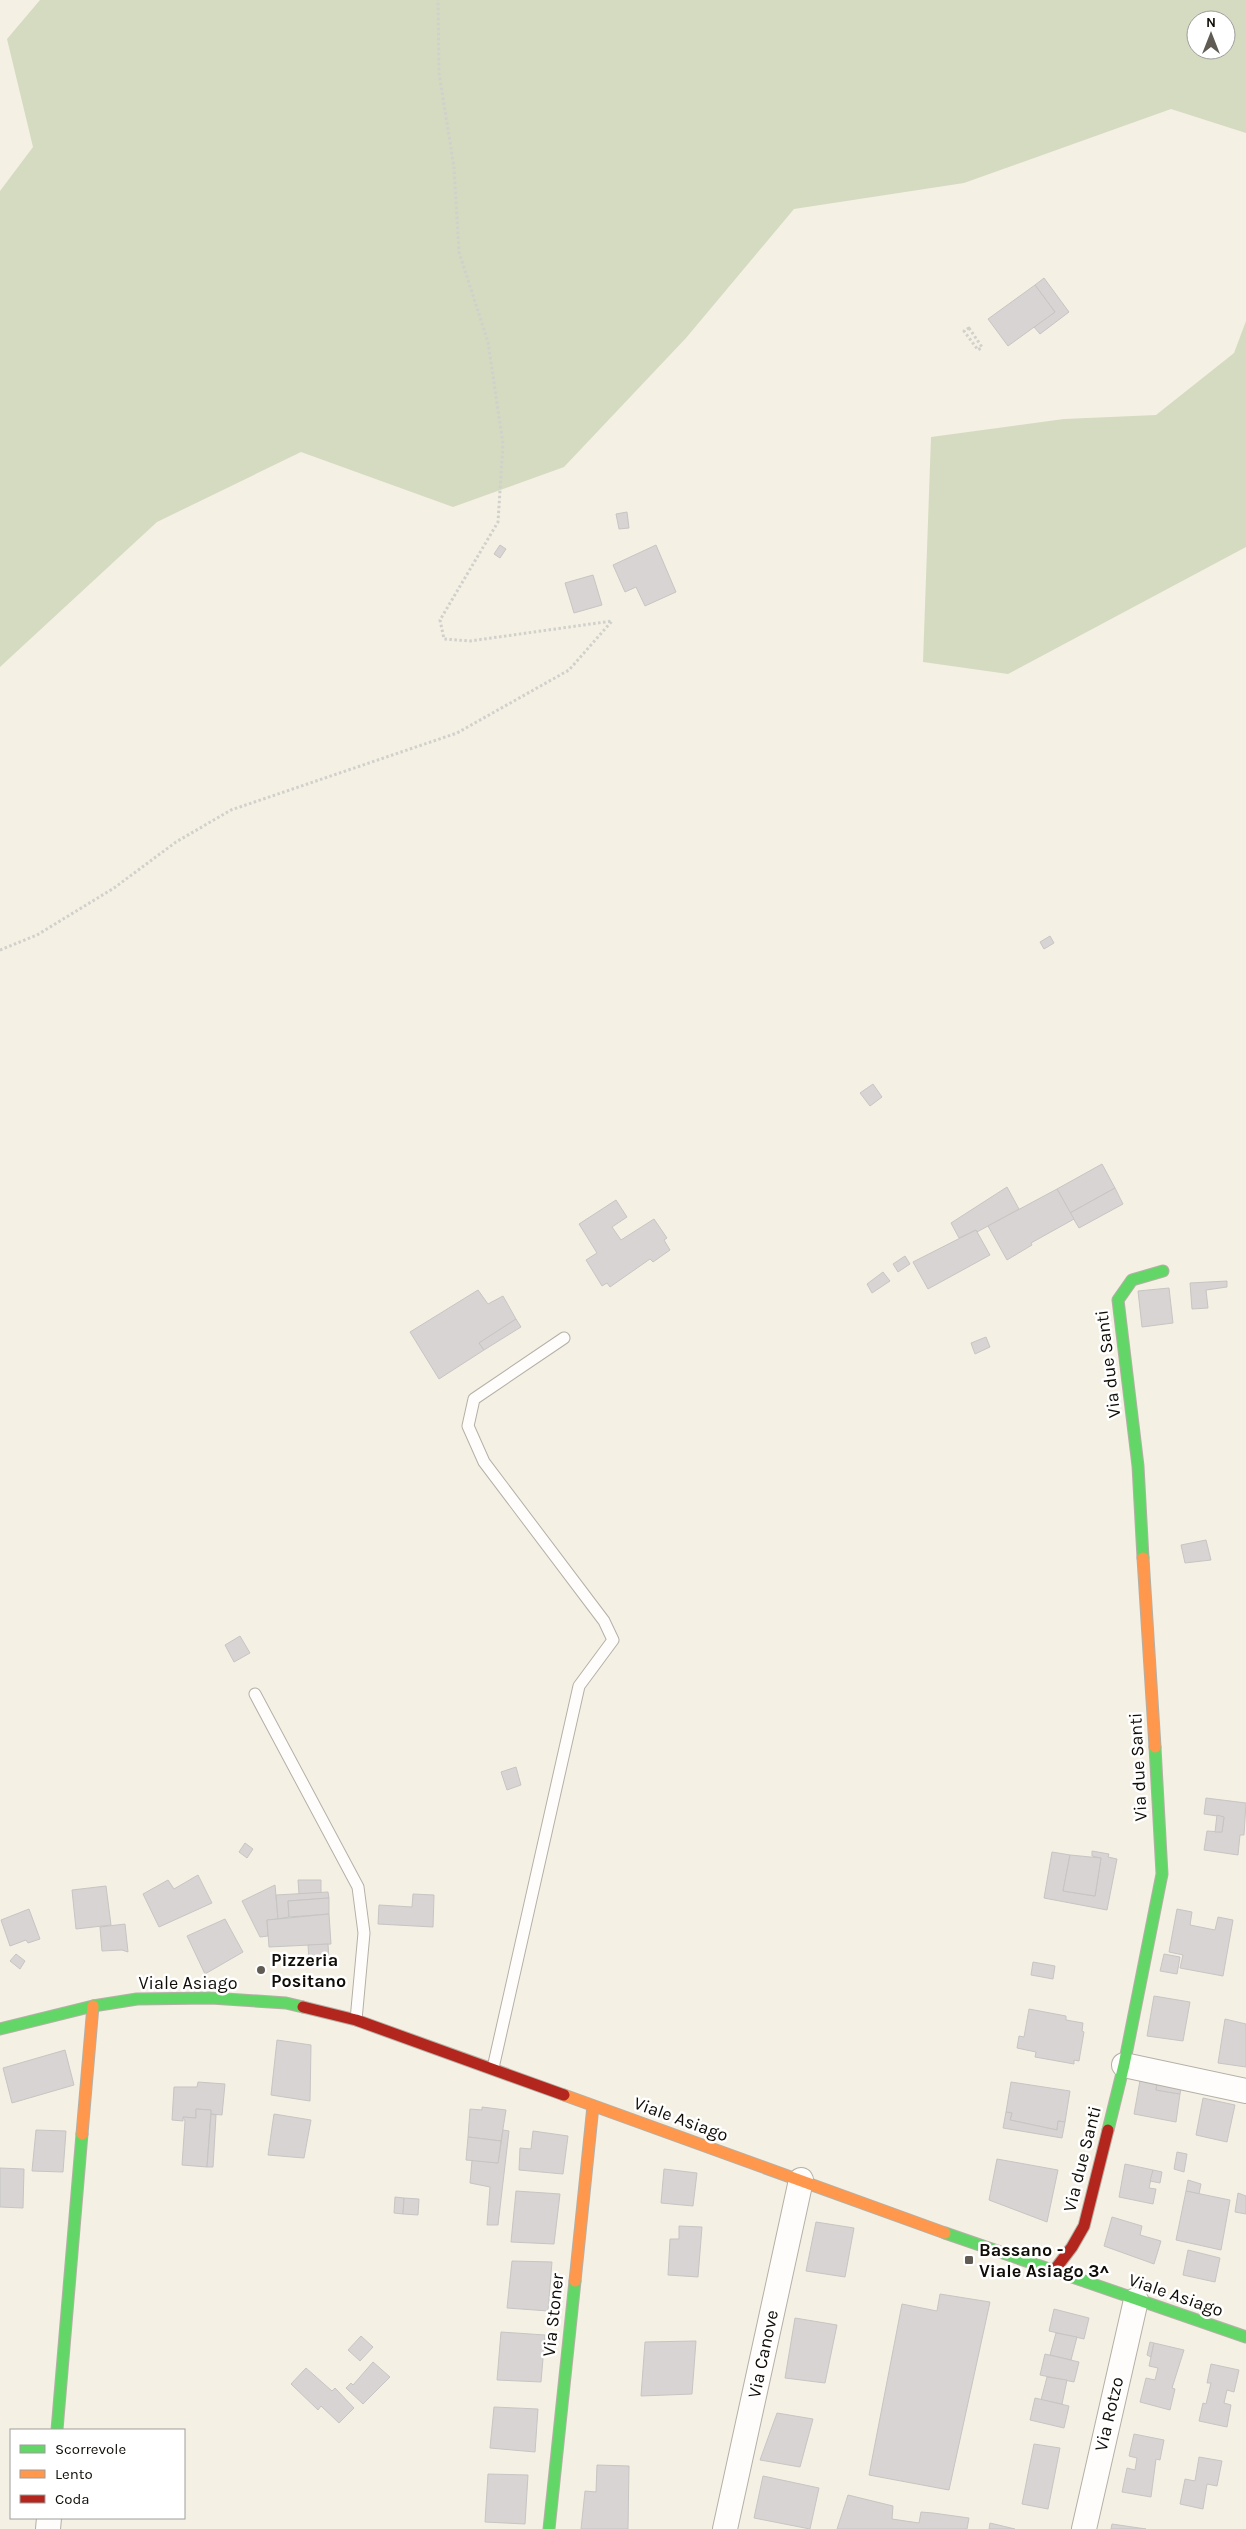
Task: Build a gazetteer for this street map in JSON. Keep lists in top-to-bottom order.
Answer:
{
  "streets": {
    "street": [
      "Via due Santi",
      "Viale Asiago",
      "Via Stoner",
      "Via Canove",
      "Via Rotzo"
    ]
  },
  "crossings": [
    ["Via due Santi", "Viale Asiago"],
    ["Viale Asiago", "Via Stoner"],
    ["Viale Asiago", "Via Canove"],
    ["Viale Asiago", "Via Rotzo"]
  ],
  "places": {
    "other": ["Pizzeria Positano"],
    "transit": ["Bassano - Viale Asiago 3^"]
  },
  "legend": ["Scorrevole", "Lento", "Coda"],
  "north": "top"
}
